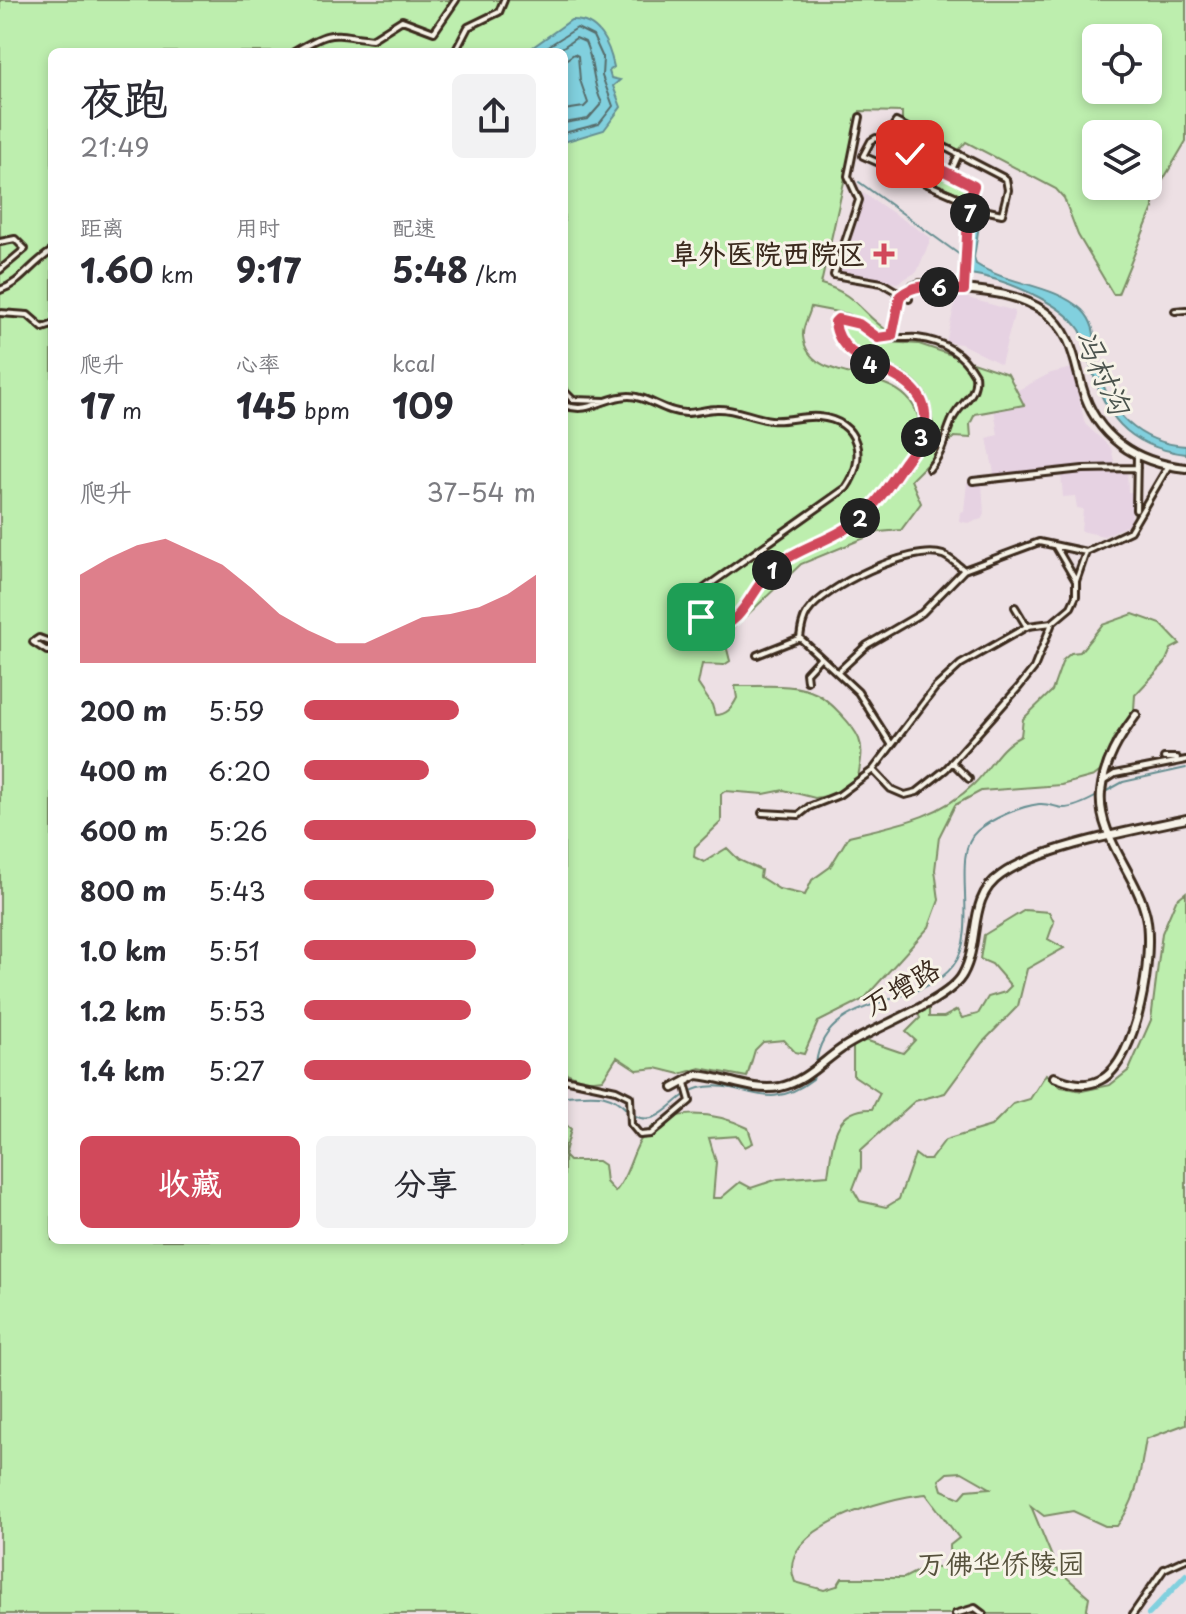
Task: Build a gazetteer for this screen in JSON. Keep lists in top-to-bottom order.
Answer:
{
  "streets": {
    "street": ["万增路"]
  },
  "water": ["冯村沟"],
  "parks": ["万佛华侨陵园"],
  "places": {
    "health": ["阜外医院西院区"]
  },
  "page": {
    "heading": ["夜跑", "21:49"],
    "stats": [
      ["距离", "1.60 km"],
      ["用时", "9:17"],
      ["配速", "5:48 /km"],
      ["爬升", "17 m"],
      ["心率", "145 bpm"],
      ["kcal", "109"]
    ],
    "pins": [
      "7",
      "6",
      "4",
      "3",
      "2",
      "1"
    ],
    "chart": ["爬升", "37–54 m"],
    "list": [
      {
        "name": "200 m",
        "note": "5:59"
      },
      {
        "name": "400 m",
        "note": "6:20"
      },
      {
        "name": "600 m",
        "note": "5:26"
      },
      {
        "name": "800 m",
        "note": "5:43"
      },
      {
        "name": "1.0 km",
        "note": "5:51"
      },
      {
        "name": "1.2 km",
        "note": "5:53"
      },
      {
        "name": "1.4 km",
        "note": "5:27"
      }
    ],
    "buttons": ["收藏", "分享"]
  }
}
